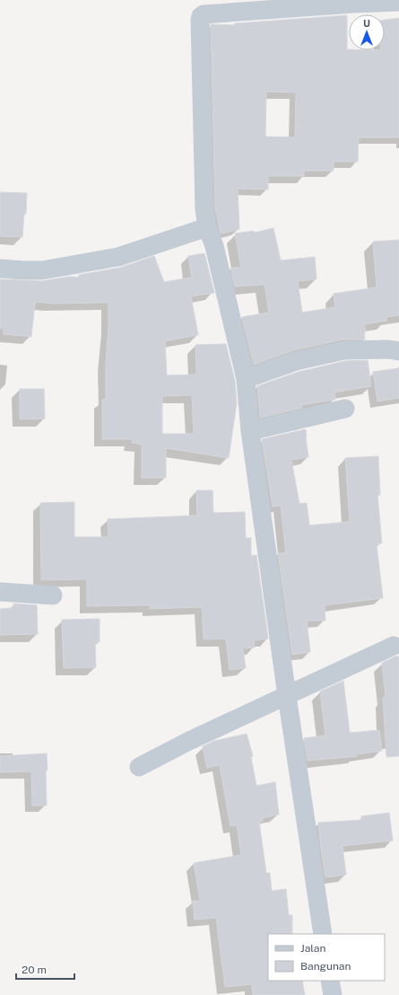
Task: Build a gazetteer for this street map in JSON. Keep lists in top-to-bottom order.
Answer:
{
  "legend": ["Jalan", "Bangunan"],
  "scale_bar": "20 m",
  "north": "top"
}
